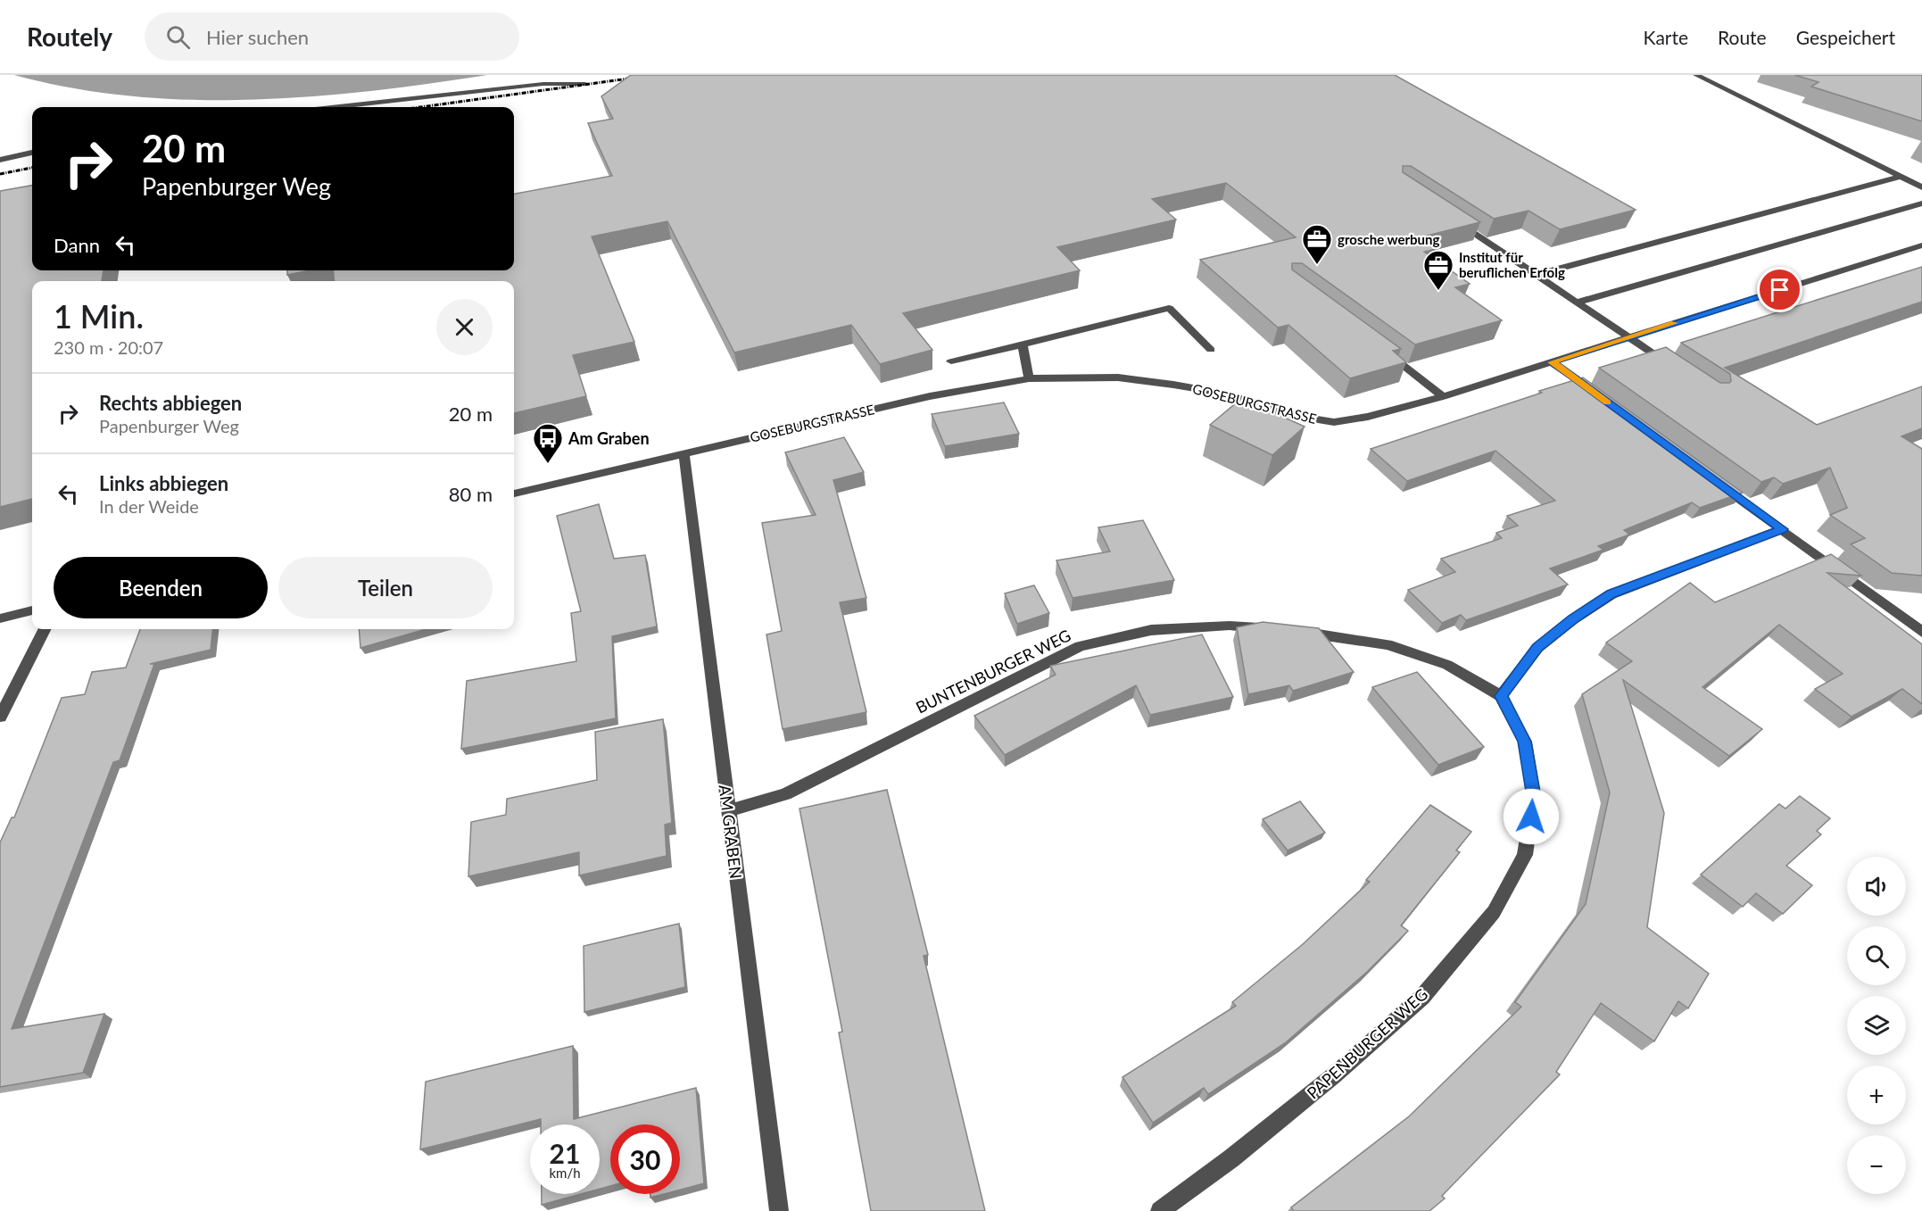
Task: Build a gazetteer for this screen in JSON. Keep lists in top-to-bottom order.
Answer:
{
  "streets": {
    "street": [
      "GOSEBURGSTRASSE",
      "BUNTENBURGER WEG",
      "AM GRABEN",
      "PAPENBURGER WEG"
    ]
  },
  "crossings": [
    ["GOSEBURGSTRASSE", "AM GRABEN"],
    ["BUNTENBURGER WEG", "AM GRABEN"]
  ],
  "places": {
    "office": ["grosche werbung", "Institut für beruflichen Erfolg"],
    "bus stop": ["Am Graben"]
  },
  "page": {
    "header": "Routely",
    "search": "Hier suchen",
    "nav": ["Karte", "Route", "Gespeichert"],
    "turn": ["20 m", "Papenburger Weg"],
    "then": "Dann",
    "heading": ["1 Min.", "230 m · 20:07"],
    "list": [
      {
        "name": "Rechts abbiegen",
        "note": "Papenburger Weg",
        "value": "20 m"
      },
      {
        "name": "Links abbiegen",
        "note": "In der Weide",
        "value": "80 m"
      }
    ],
    "buttons": ["Beenden", "Teilen"],
    "map_buttons": ["+", "−"],
    "speed": "21 km/h",
    "limit": "30"
  }
}
